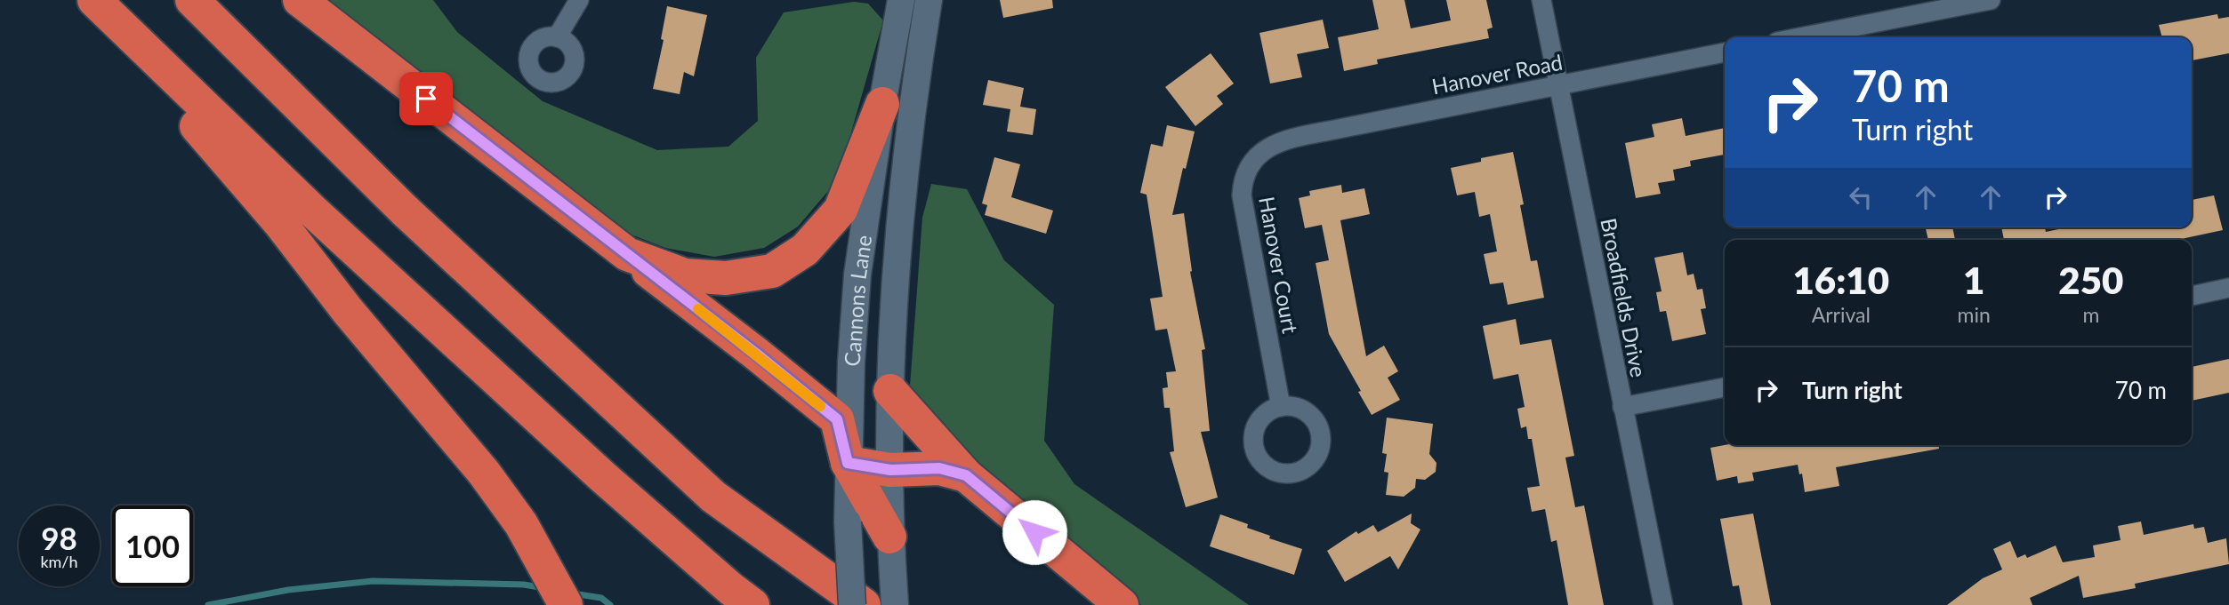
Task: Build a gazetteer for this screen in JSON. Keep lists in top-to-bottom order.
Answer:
{
  "streets": {
    "main road": ["Cannons Lane"],
    "street": ["Hanover Road", "Hanover Court", "Broadfields Drive"]
  },
  "crossings": [
    ["Hanover Road", "Hanover Court"],
    ["Hanover Road", "Broadfields Drive"]
  ],
  "page": {
    "turn": ["70 m", "Turn right"],
    "eta": [
      "16:10",
      "Arrival",
      "1",
      "min",
      "250",
      "m"
    ],
    "list": [
      {
        "name": "Turn right",
        "value": "70 m"
      }
    ],
    "speed": "98 km/h",
    "limit": "100"
  }
}
